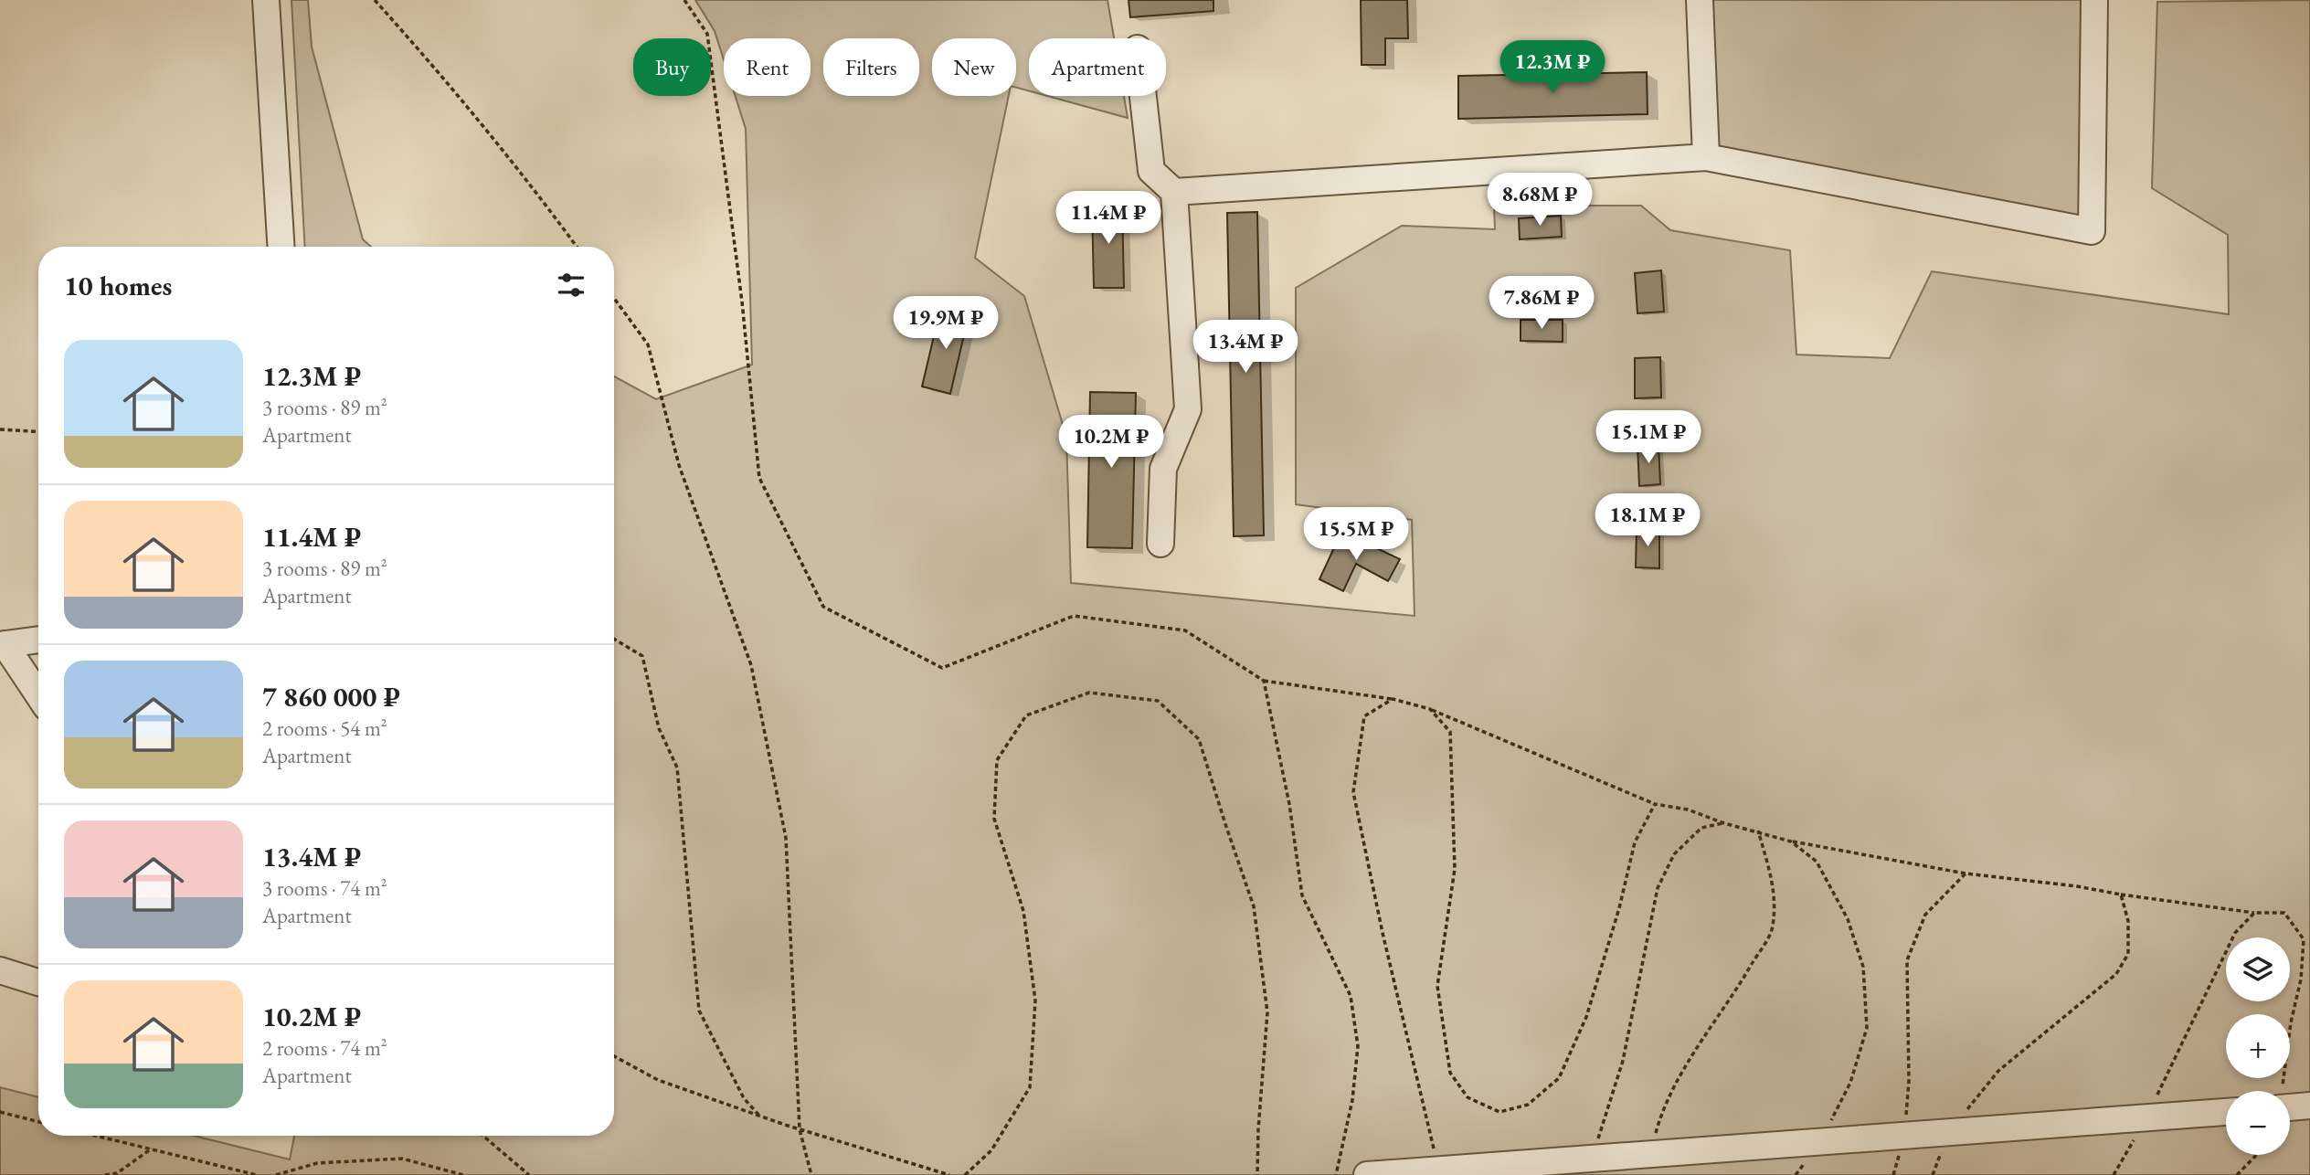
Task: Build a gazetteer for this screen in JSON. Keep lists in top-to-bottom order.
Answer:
{
  "page": {
    "chip": [
      "Buy",
      "Rent",
      "Filters",
      "New",
      "Apartment"
    ],
    "price": [
      "12.3M ₽",
      "8.68M ₽",
      "11.4M ₽",
      "7.86M ₽",
      "19.9M ₽",
      "13.4M ₽",
      "15.1M ₽",
      "10.2M ₽",
      "18.1M ₽",
      "15.5M ₽"
    ],
    "heading": "10 homes",
    "list": [
      {
        "name": "12.3M ₽",
        "note": "3 rooms · 89 m² · Apartment"
      },
      {
        "name": "11.4M ₽",
        "note": "3 rooms · 89 m² · Apartment"
      },
      {
        "name": "7 860 000 ₽",
        "note": "2 rooms · 54 m² · Apartment"
      },
      {
        "name": "13.4M ₽",
        "note": "3 rooms · 74 m² · Apartment"
      },
      {
        "name": "10.2M ₽",
        "note": "2 rooms · 74 m² · Apartment"
      }
    ],
    "map_buttons": ["+", "−"]
  }
}
